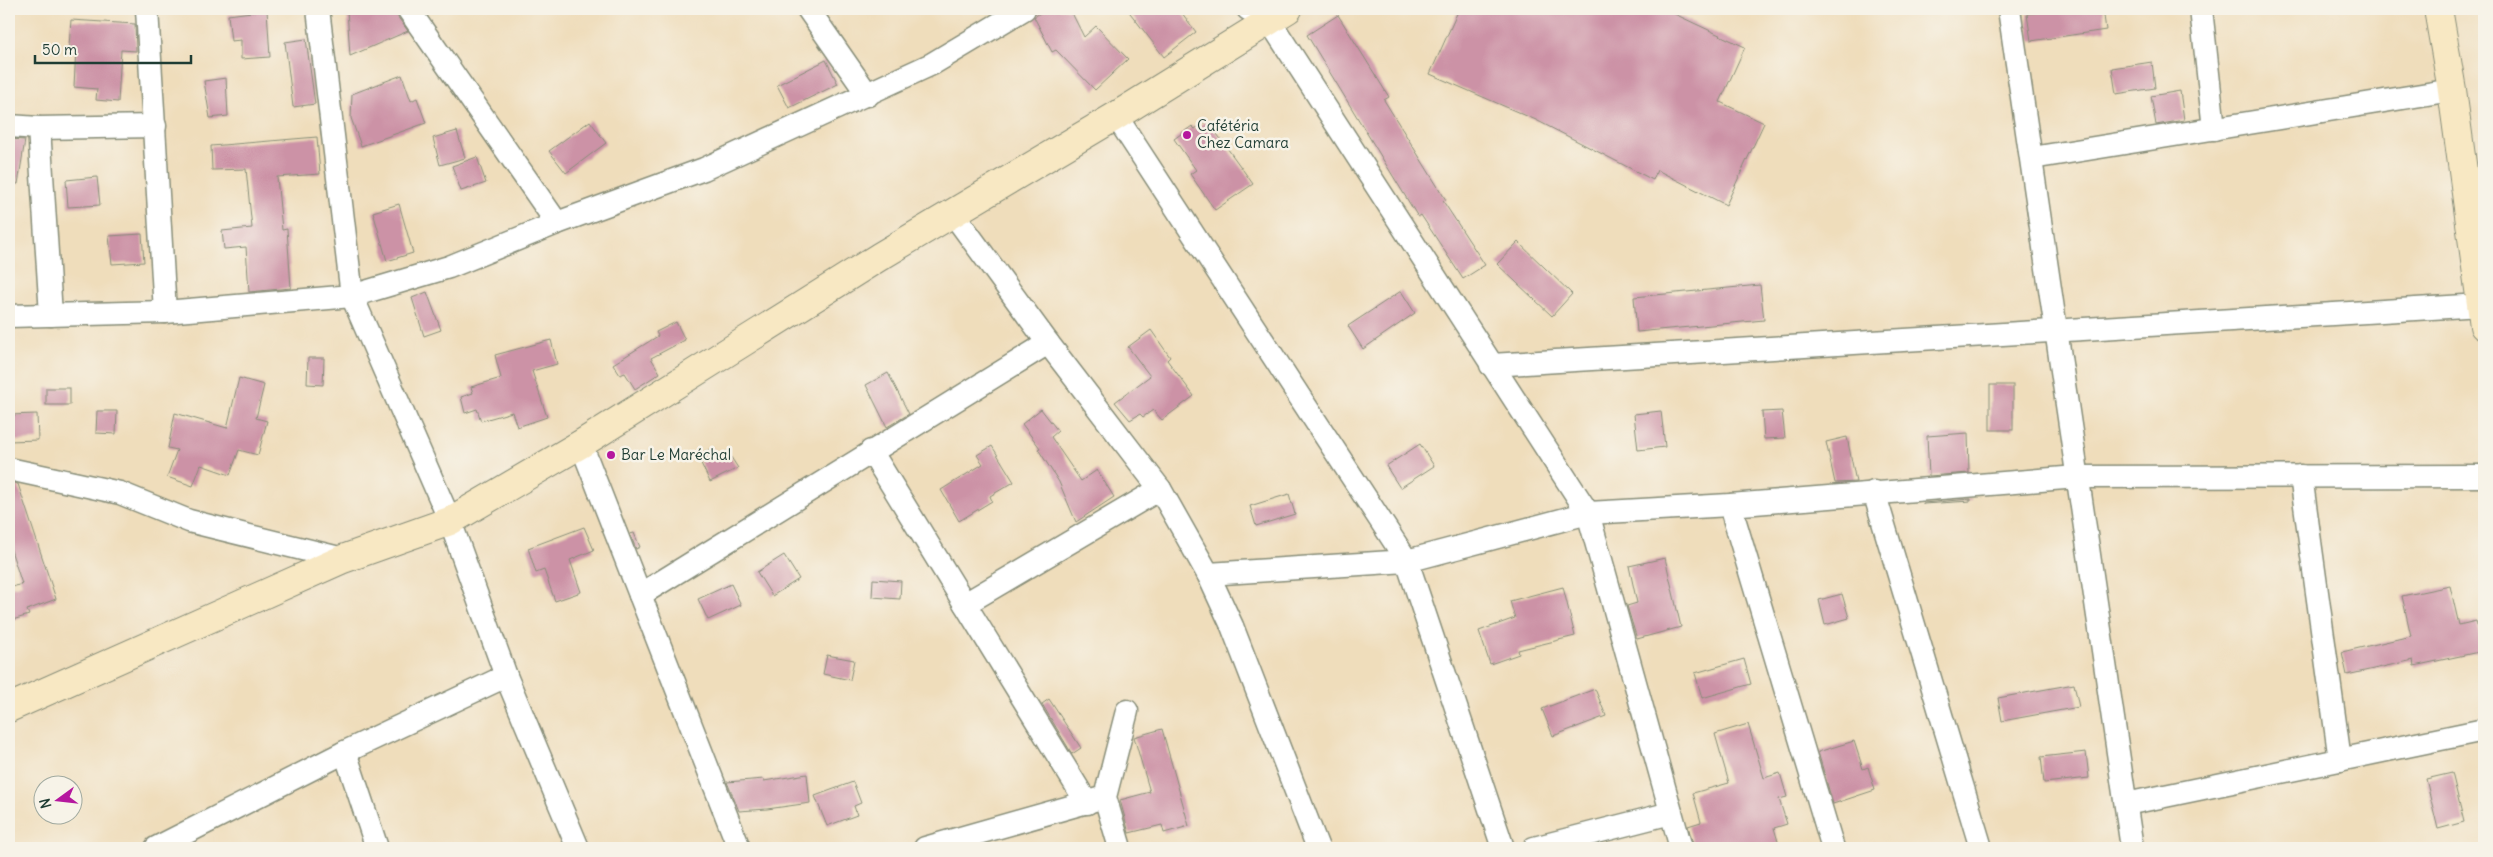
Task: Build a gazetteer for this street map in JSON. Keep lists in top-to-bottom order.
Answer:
{
  "places": ["Cafétéria Chez Camara", "Bar Le Maréchal"],
  "scale_bar": "50 m",
  "north": "left"
}
